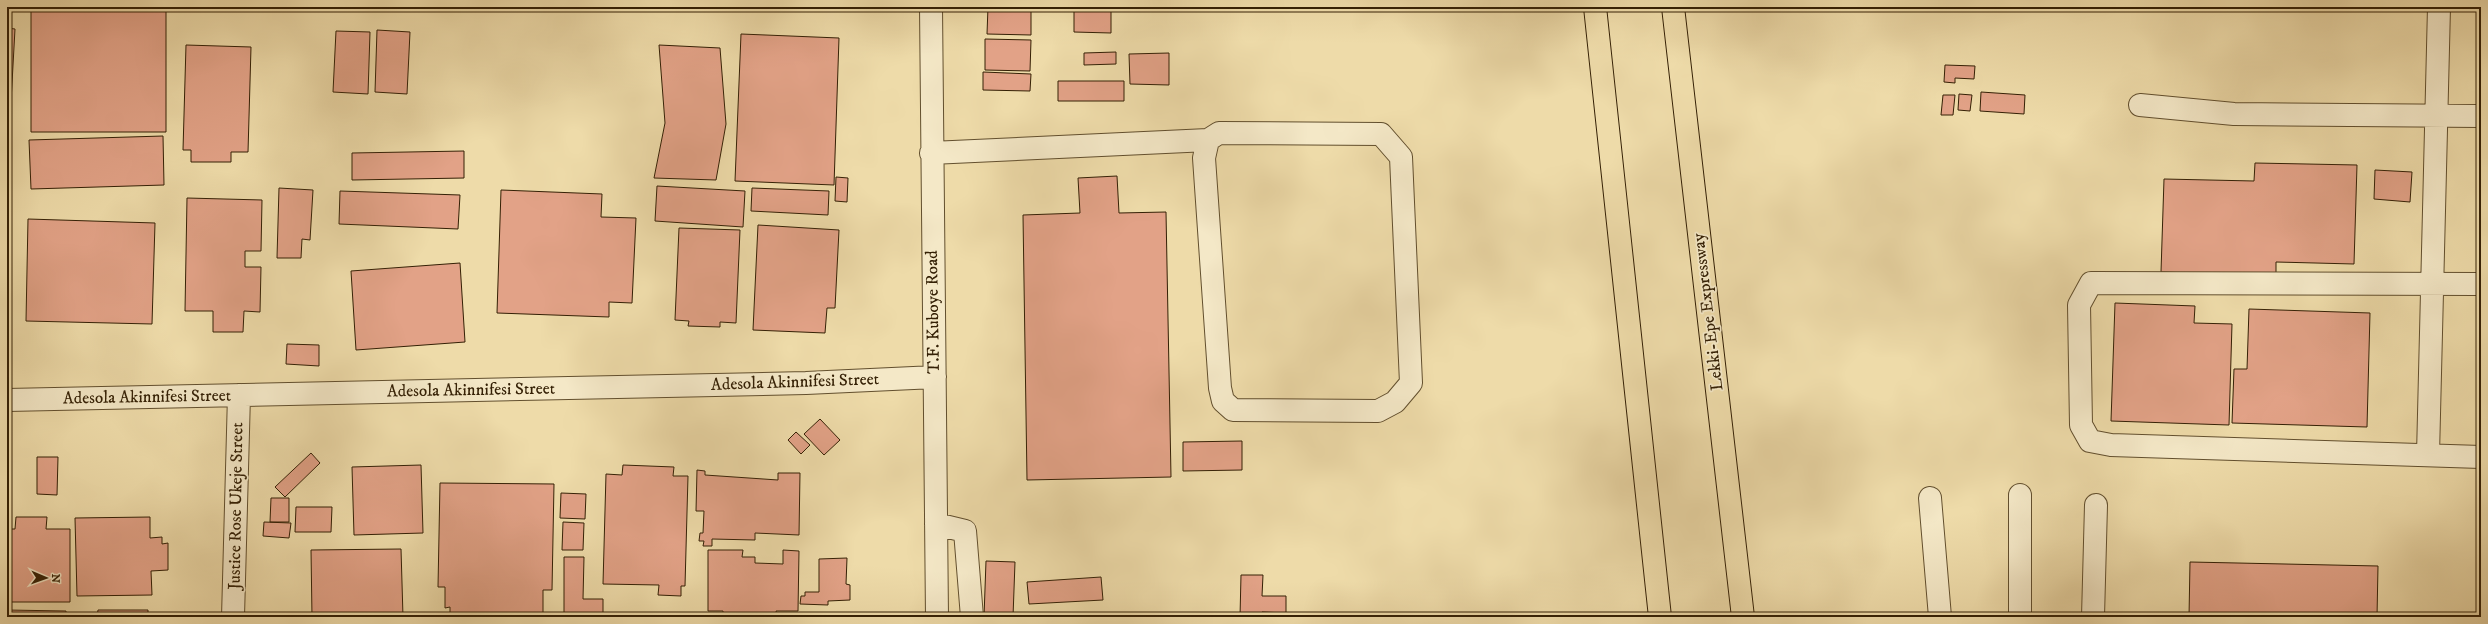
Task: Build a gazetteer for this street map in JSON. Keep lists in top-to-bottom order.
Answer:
{
  "streets": {
    "highway": ["Lekki-Epe Expressway"],
    "street": ["T.F. Kuboye Road", "Adesola Akinnifesi Street", "Justice Rose Ukeje Street"]
  },
  "crossings": [
    ["T.F. Kuboye Road", "Adesola Akinnifesi Street"],
    ["Adesola Akinnifesi Street", "Justice Rose Ukeje Street"]
  ],
  "north": "right"
}
